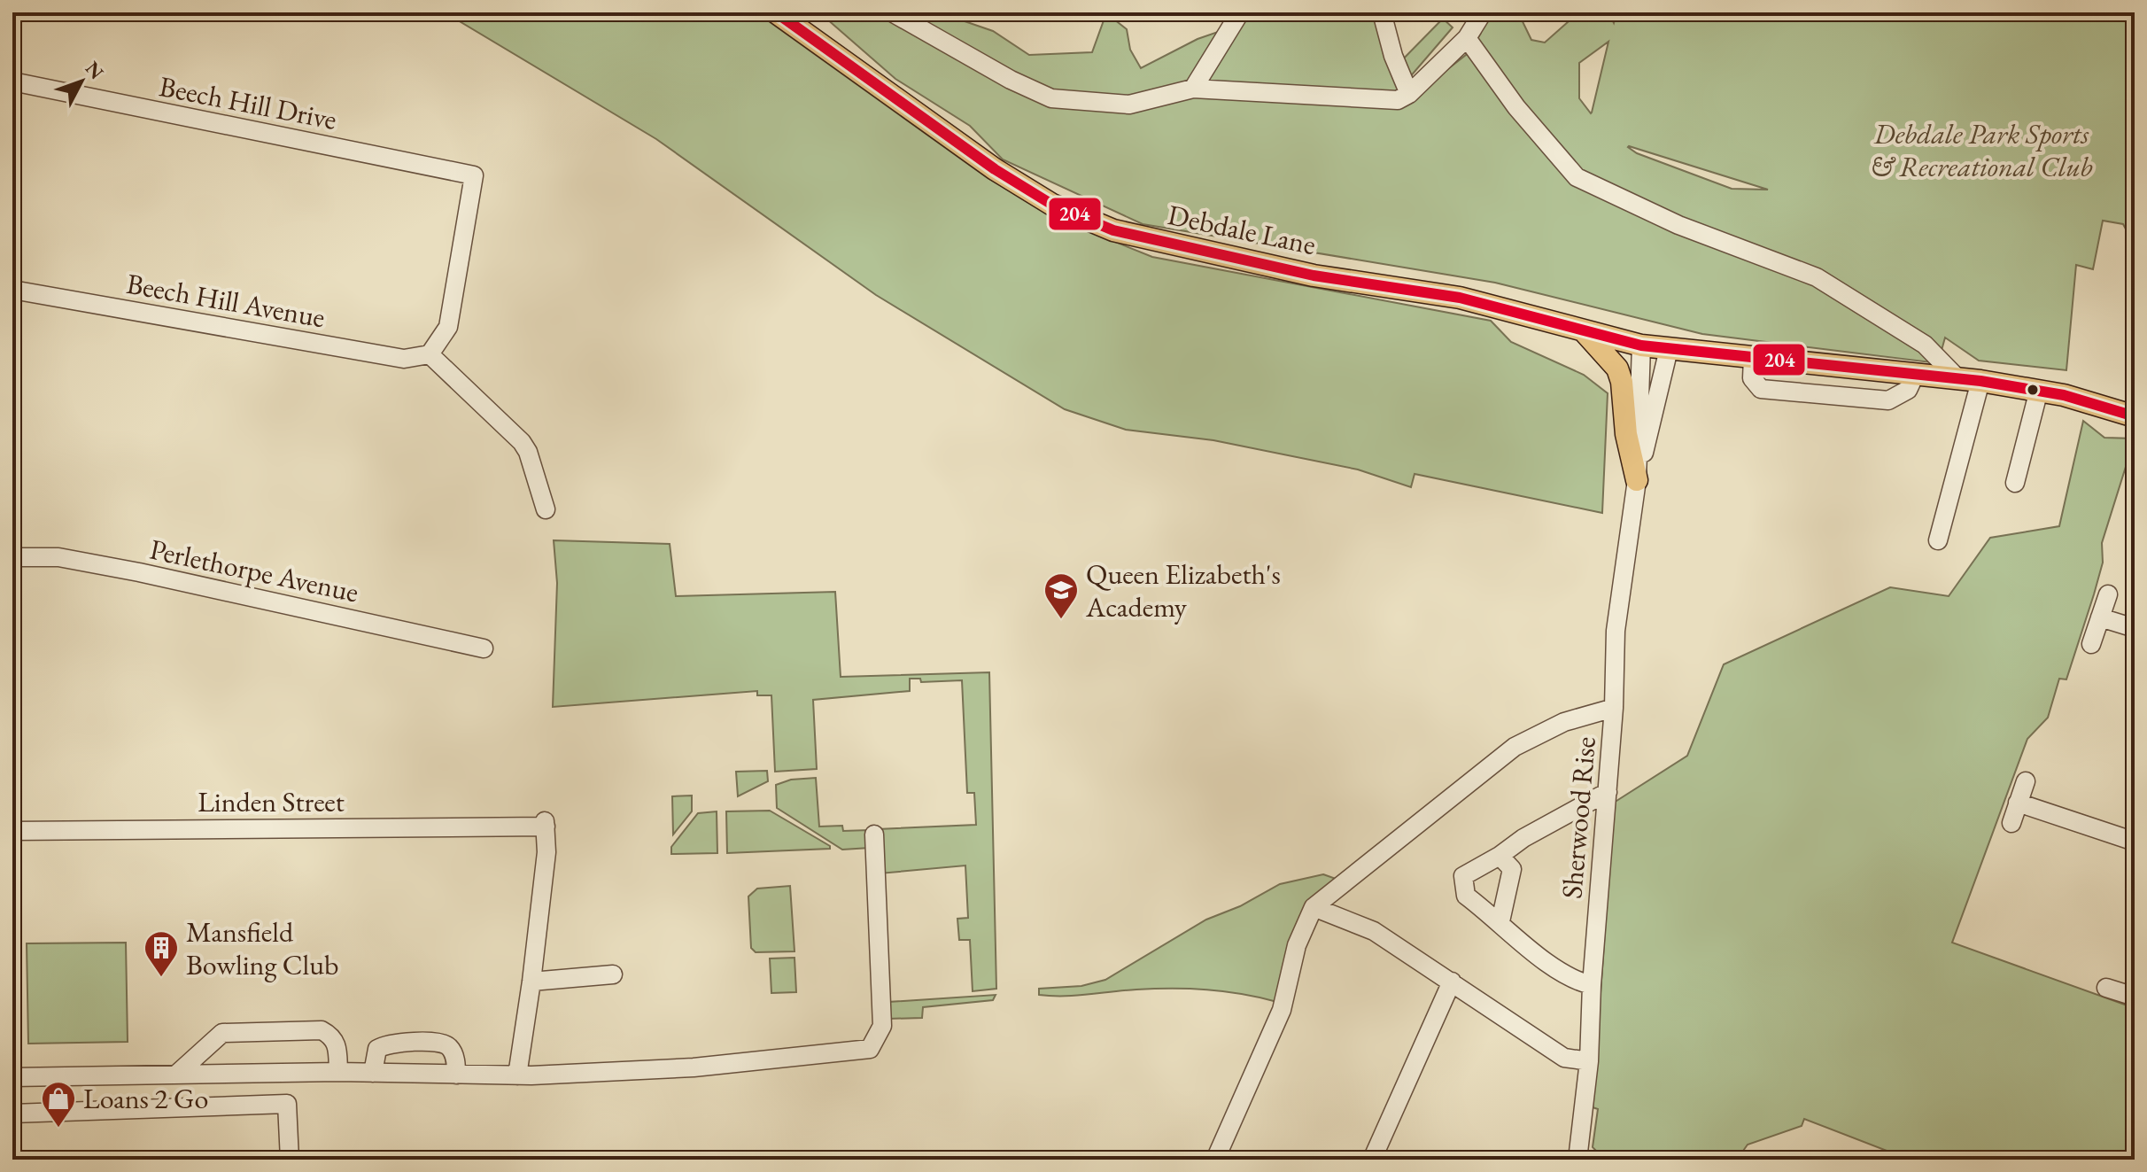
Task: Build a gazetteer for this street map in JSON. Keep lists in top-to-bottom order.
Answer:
{
  "streets": {
    "main road": ["Debdale Lane"],
    "street": [
      "Beech Hill Drive",
      "Beech Hill Avenue",
      "Perlethorpe Avenue",
      "Linden Street",
      "Sherwood Rise"
    ]
  },
  "crossings": [
    ["Beech Hill Drive", "Beech Hill Avenue"],
    ["Debdale Lane", "Sherwood Rise"]
  ],
  "parks": ["Debdale Park Sports & Recreational Club"],
  "places": {
    "school or university": ["Queen Elizabeth's Academy"],
    "building": ["Mansfield Bowling Club"],
    "shop": ["Loans 2 Go"]
  },
  "lines": ["transit line 204"],
  "north": "top right"
}
